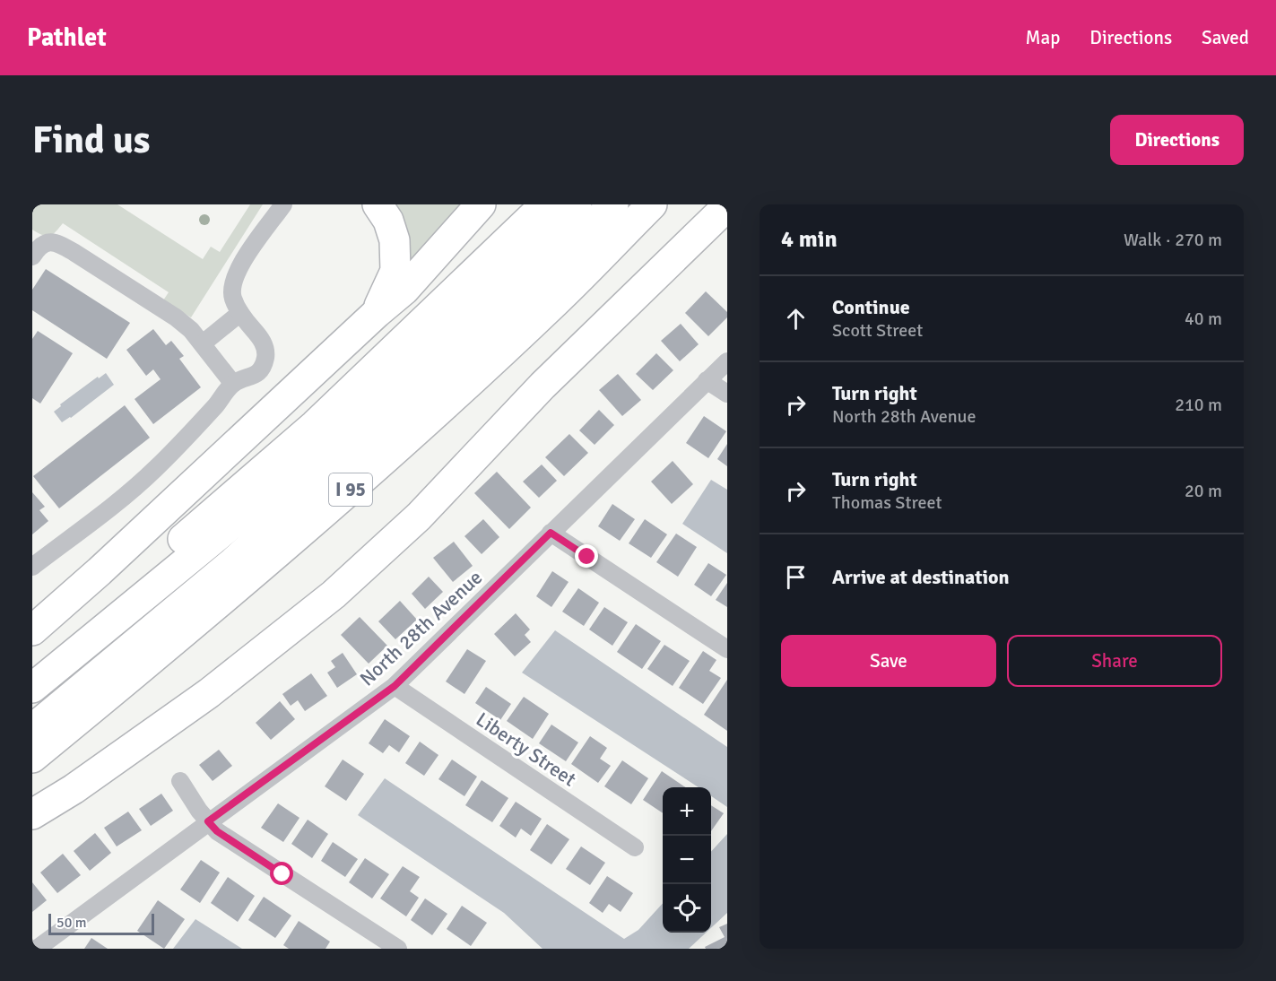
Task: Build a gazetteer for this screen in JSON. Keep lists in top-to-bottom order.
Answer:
{
  "streets": {
    "highway": ["I 95"],
    "street": ["North 28th Avenue", "Liberty Street"]
  },
  "crossings": [
    ["North 28th Avenue", "Liberty Street"]
  ],
  "scale_bar": "50 m",
  "page": {
    "header": "Pathlet",
    "nav": ["Map", "Directions", "Saved"],
    "buttons": [
      "Directions",
      ["Save", "Share"]
    ],
    "title": "Find us",
    "heading": ["4 min", "Walk · 270 m"],
    "list": [
      ["Continue", "Scott Street", "40 m"],
      ["Turn right", "North 28th Avenue", "210 m"],
      ["Turn right", "Thomas Street", "20 m"],
      "Arrive at destination"
    ],
    "map_buttons": ["+", "−"],
    "scale": "50 m"
  }
}
